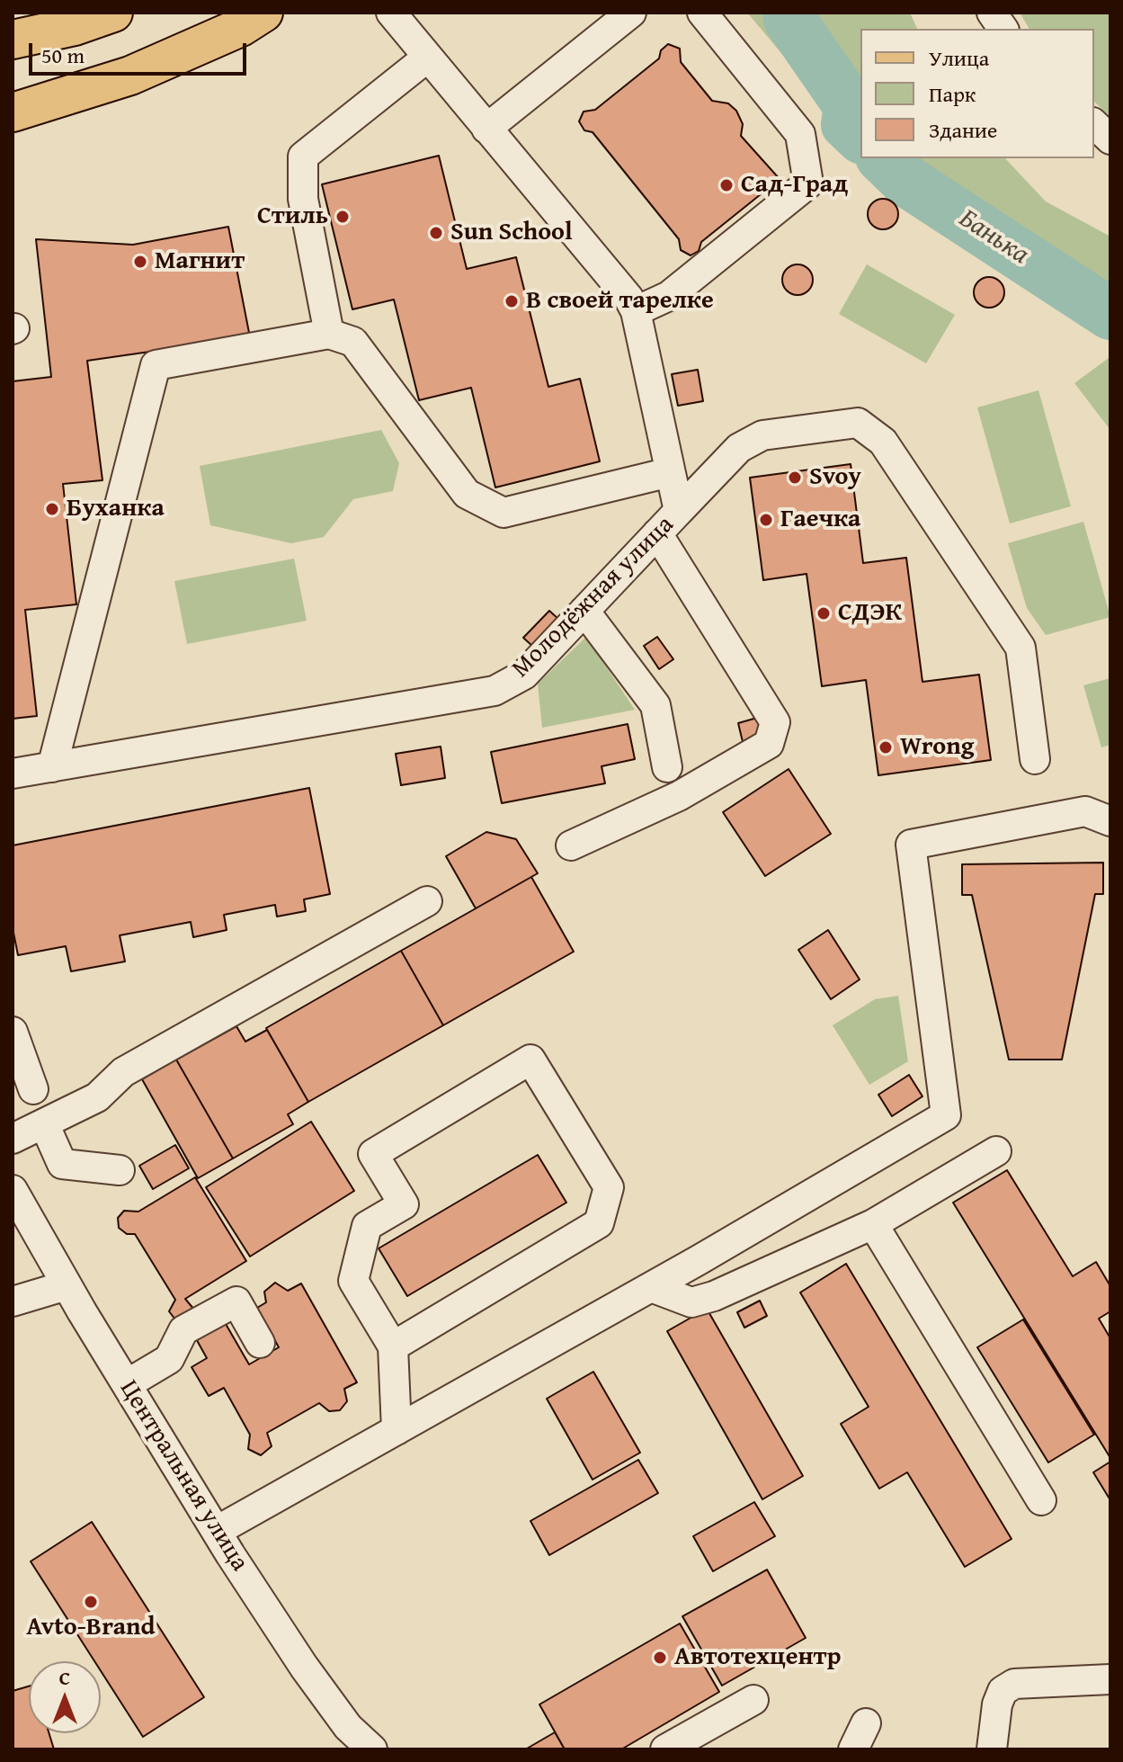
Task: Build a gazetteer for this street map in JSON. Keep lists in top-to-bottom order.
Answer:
{
  "streets": {
    "street": ["Молодёжная улица", "Центральная улица"]
  },
  "water": ["Банька"],
  "places": [
    "Сад-Град",
    "Стиль",
    "Sun School",
    "Магнит",
    "В своей тарелке",
    "Svoy",
    "Буханка",
    "Гаечка",
    "СДЭК",
    "Wrong",
    "Avto-Brand",
    "Автотехцентр"
  ],
  "legend": ["Улица", "Парк", "Здание"],
  "scale_bar": "50 m",
  "north": "top"
}
